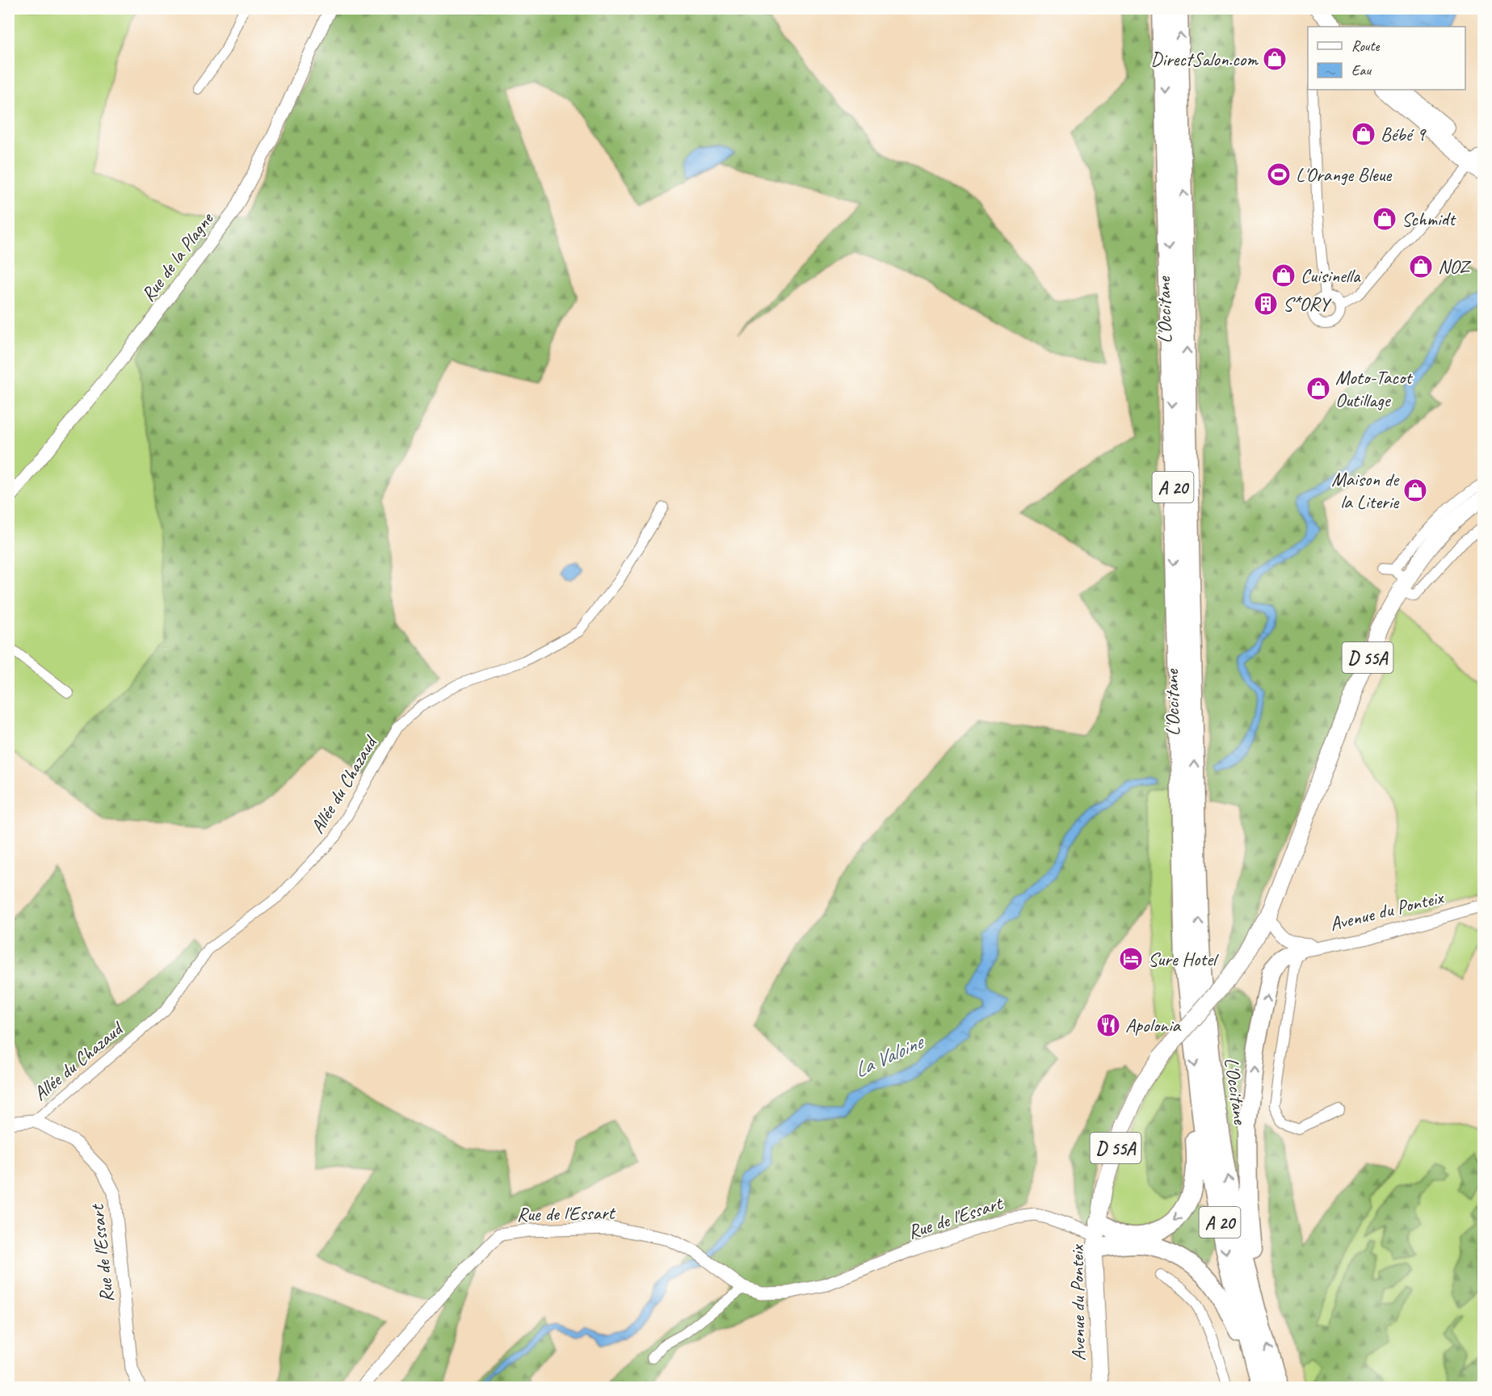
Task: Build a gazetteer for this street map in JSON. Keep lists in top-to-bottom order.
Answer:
{
  "streets": {
    "highway": ["L'Occitane", "A 20"],
    "main road": ["D 55A", "Avenue du Ponteix"],
    "street": ["Rue de la Plagne", "Allée du Chazaud", "Rue de l'Essart"]
  },
  "crossings": [
    ["D 55A", "Avenue du Ponteix"],
    ["Allée du Chazaud", "Rue de l'Essart"],
    ["Avenue du Ponteix", "Rue de l'Essart"]
  ],
  "water": ["La Valoine"],
  "places": {
    "shop": [
      "DirectSalon.com",
      "Bébé 9",
      "Schmidt",
      "NOZ",
      "Cuisinella",
      "Moto-Tacot Outillage",
      "Maison de la Literie"
    ],
    "sports": ["L'Orange Bleue"],
    "building": ["S*ORY"],
    "hotel": ["Sure Hotel"],
    "restaurant": ["Apolonia"]
  },
  "legend": ["Route", "Eau"]
}
